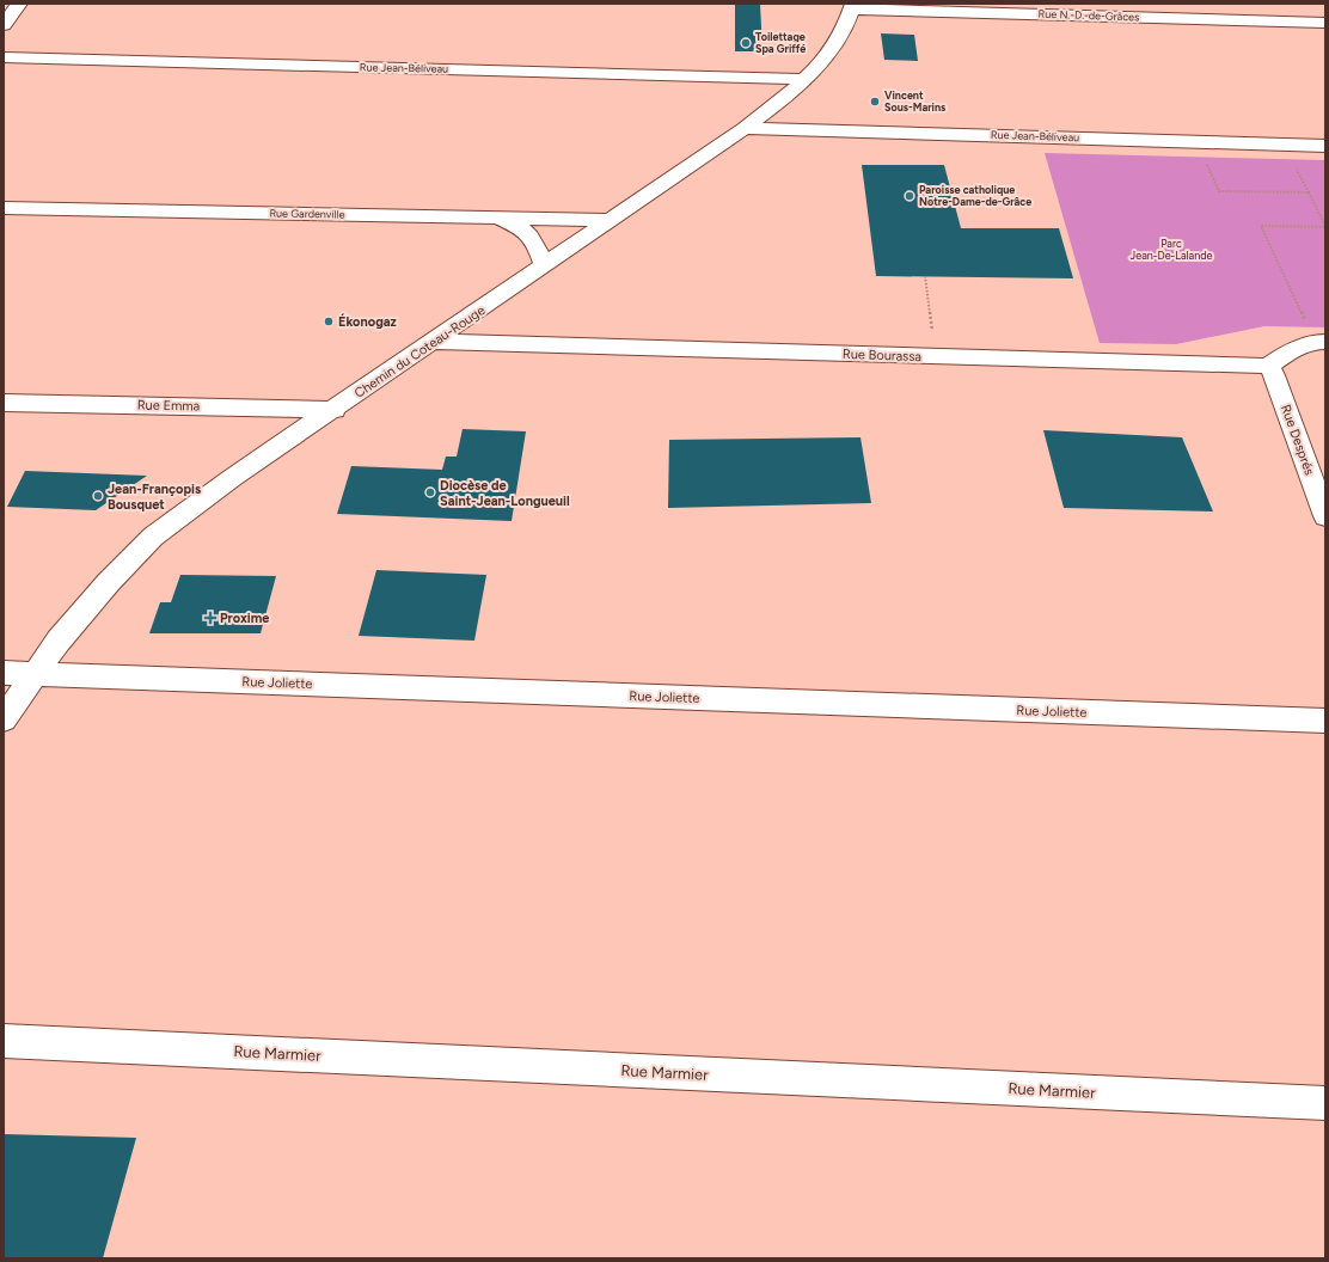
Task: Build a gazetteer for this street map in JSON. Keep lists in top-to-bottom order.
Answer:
{
  "streets": {
    "street": [
      "Rue N.-D.-de-Grâces",
      "Rue Jean-Béliveau",
      "Rue Gardenville",
      "Chemin du Coteau-Rouge",
      "Rue Bourassa",
      "Rue Emma",
      "Rue Després",
      "Rue Joliette",
      "Rue Marmier"
    ]
  },
  "crossings": [
    ["Rue N.-D.-de-Grâces", "Chemin du Coteau-Rouge"],
    ["Rue Jean-Béliveau", "Chemin du Coteau-Rouge"],
    ["Rue Gardenville", "Chemin du Coteau-Rouge"],
    ["Chemin du Coteau-Rouge", "Rue Bourassa"],
    ["Chemin du Coteau-Rouge", "Rue Emma"],
    ["Chemin du Coteau-Rouge", "Rue Joliette"],
    ["Rue Bourassa", "Rue Després"]
  ],
  "parks": ["Parc Jean-De-Lalande"],
  "places": {
    "other": [
      "Toilettage Spa Griffé",
      "Vincent Sous-Marins",
      "Paroisse catholique Notre-Dame-de-Grâce",
      "Ékonogaz",
      "Diocèse de Saint-Jean-Longueuil",
      "Jean-Françopis Bousquet"
    ],
    "health": ["Proxime"]
  }
}
